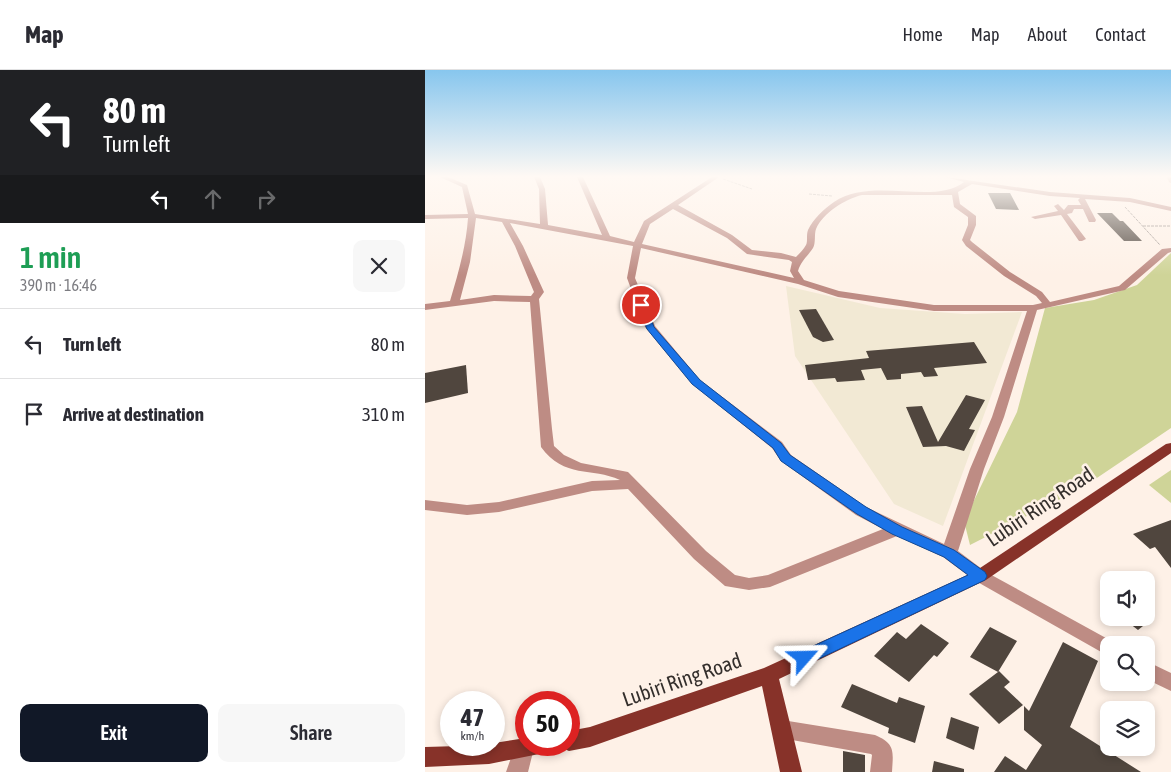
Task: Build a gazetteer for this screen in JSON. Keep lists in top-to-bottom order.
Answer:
{
  "streets": {
    "main road": ["Lubiri Ring Road"]
  },
  "page": {
    "header": "Map",
    "nav": [
      "Home",
      "Map",
      "About",
      "Contact"
    ],
    "turn": ["80 m", "Turn left"],
    "heading": ["1 min", "390 m · 16:46"],
    "list": [
      {
        "name": "Turn left",
        "value": "80 m"
      },
      {
        "name": "Arrive at destination",
        "value": "310 m"
      }
    ],
    "speed": "47 km/h",
    "limit": "50",
    "buttons": ["Exit", "Share"]
  }
}
